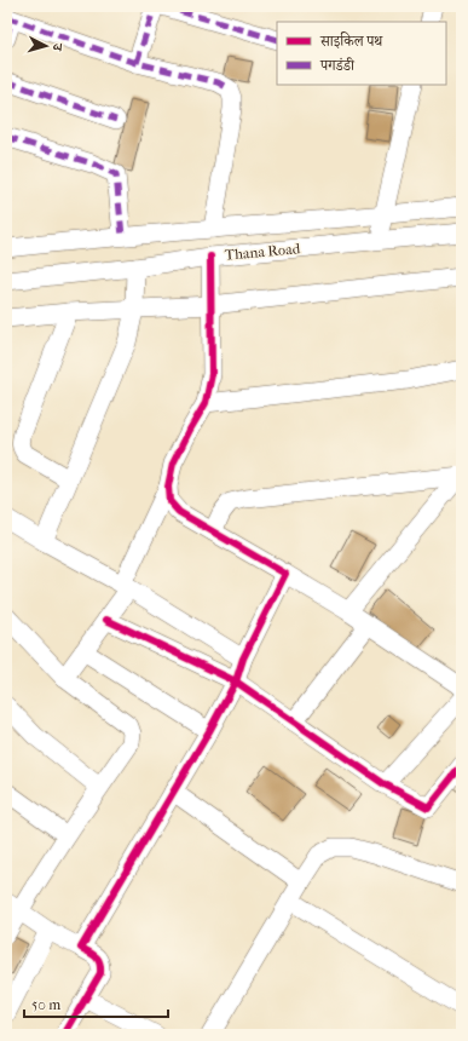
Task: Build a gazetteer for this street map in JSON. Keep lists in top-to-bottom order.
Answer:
{
  "streets": {
    "street": ["Thana Road"]
  },
  "legend": ["साइकिल पथ", "पगडंडी"],
  "scale_bar": "50 m",
  "north": "right"
}
